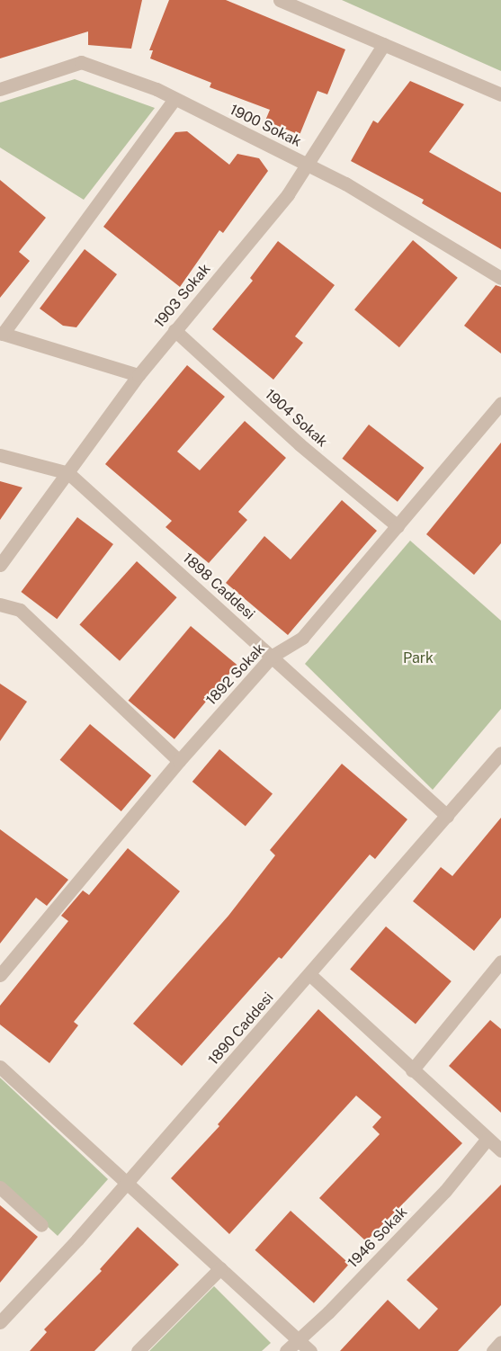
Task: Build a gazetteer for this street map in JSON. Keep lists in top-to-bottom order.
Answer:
{
  "streets": {
    "street": [
      "1900 Sokak",
      "1903 Sokak",
      "1904 Sokak",
      "1898 Caddesi",
      "1892 Sokak",
      "1890 Caddesi",
      "1946 Sokak"
    ]
  },
  "crossings": [
    ["1900 Sokak", "1903 Sokak"],
    ["1903 Sokak", "1904 Sokak"],
    ["1903 Sokak", "1898 Caddesi"],
    ["1904 Sokak", "1892 Sokak"],
    ["1898 Caddesi", "1892 Sokak"],
    ["1898 Caddesi", "1890 Caddesi"]
  ],
  "parks": ["Park"]
}
